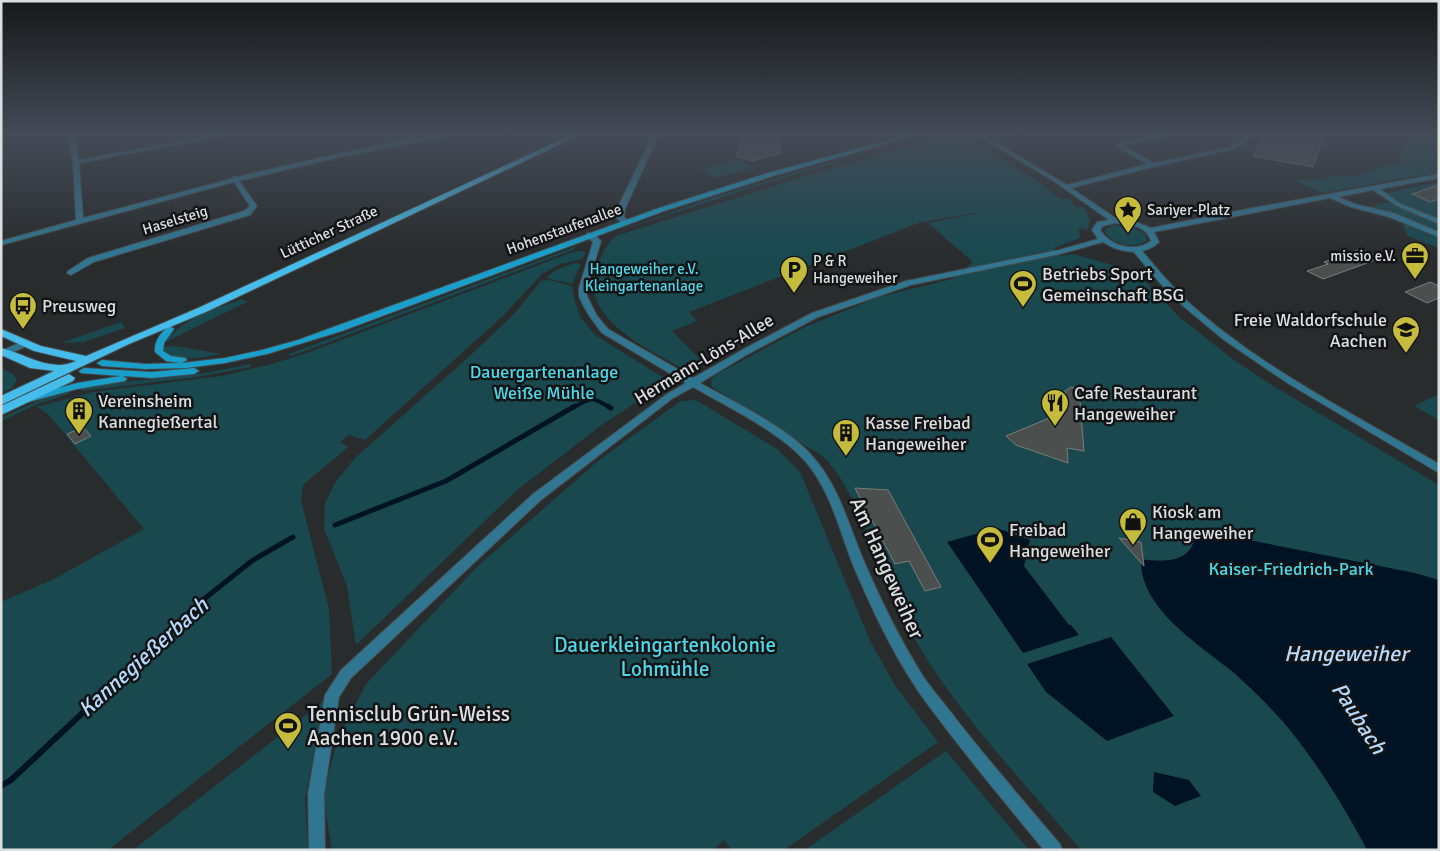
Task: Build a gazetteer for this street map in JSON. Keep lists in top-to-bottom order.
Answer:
{
  "streets": {
    "main road": ["Hohenstaufenallee", "Lütticher Straße"],
    "street": ["Haselsteig", "Hermann-Löns-Allee", "Am Hangeweiher"]
  },
  "crossings": [
    ["Hohenstaufenallee", "Lütticher Straße"],
    ["Hohenstaufenallee", "Am Hangeweiher"],
    ["Hermann-Löns-Allee", "Am Hangeweiher"]
  ],
  "water": ["Hangeweiher", "Kannegießerbach", "Paubach"],
  "parks": [
    "Hangeweiher e.V. Kleingartenanlage",
    "Dauergartenanlage Weiße Mühle",
    "Kaiser-Friedrich-Park",
    "Dauerkleingartenkolonie Lohmühle"
  ],
  "places": {
    "place": ["Sariyer-Platz"],
    "office": ["missio e.V."],
    "parking": ["P & R Hangeweiher"],
    "sports": ["Betriebs Sport Gemeinschaft BSG", "Freibad Hangeweiher", "Tennisclub Grün-Weiss Aachen 1900 e.V."],
    "bus stop": ["Preusweg"],
    "school or university": ["Freie Waldorfschule Aachen"],
    "restaurant": ["Cafe Restaurant Hangeweiher"],
    "building": ["Vereinsheim Kannegießertal", "Kasse Freibad Hangeweiher"],
    "shop": ["Kiosk am Hangeweiher"]
  }
}
